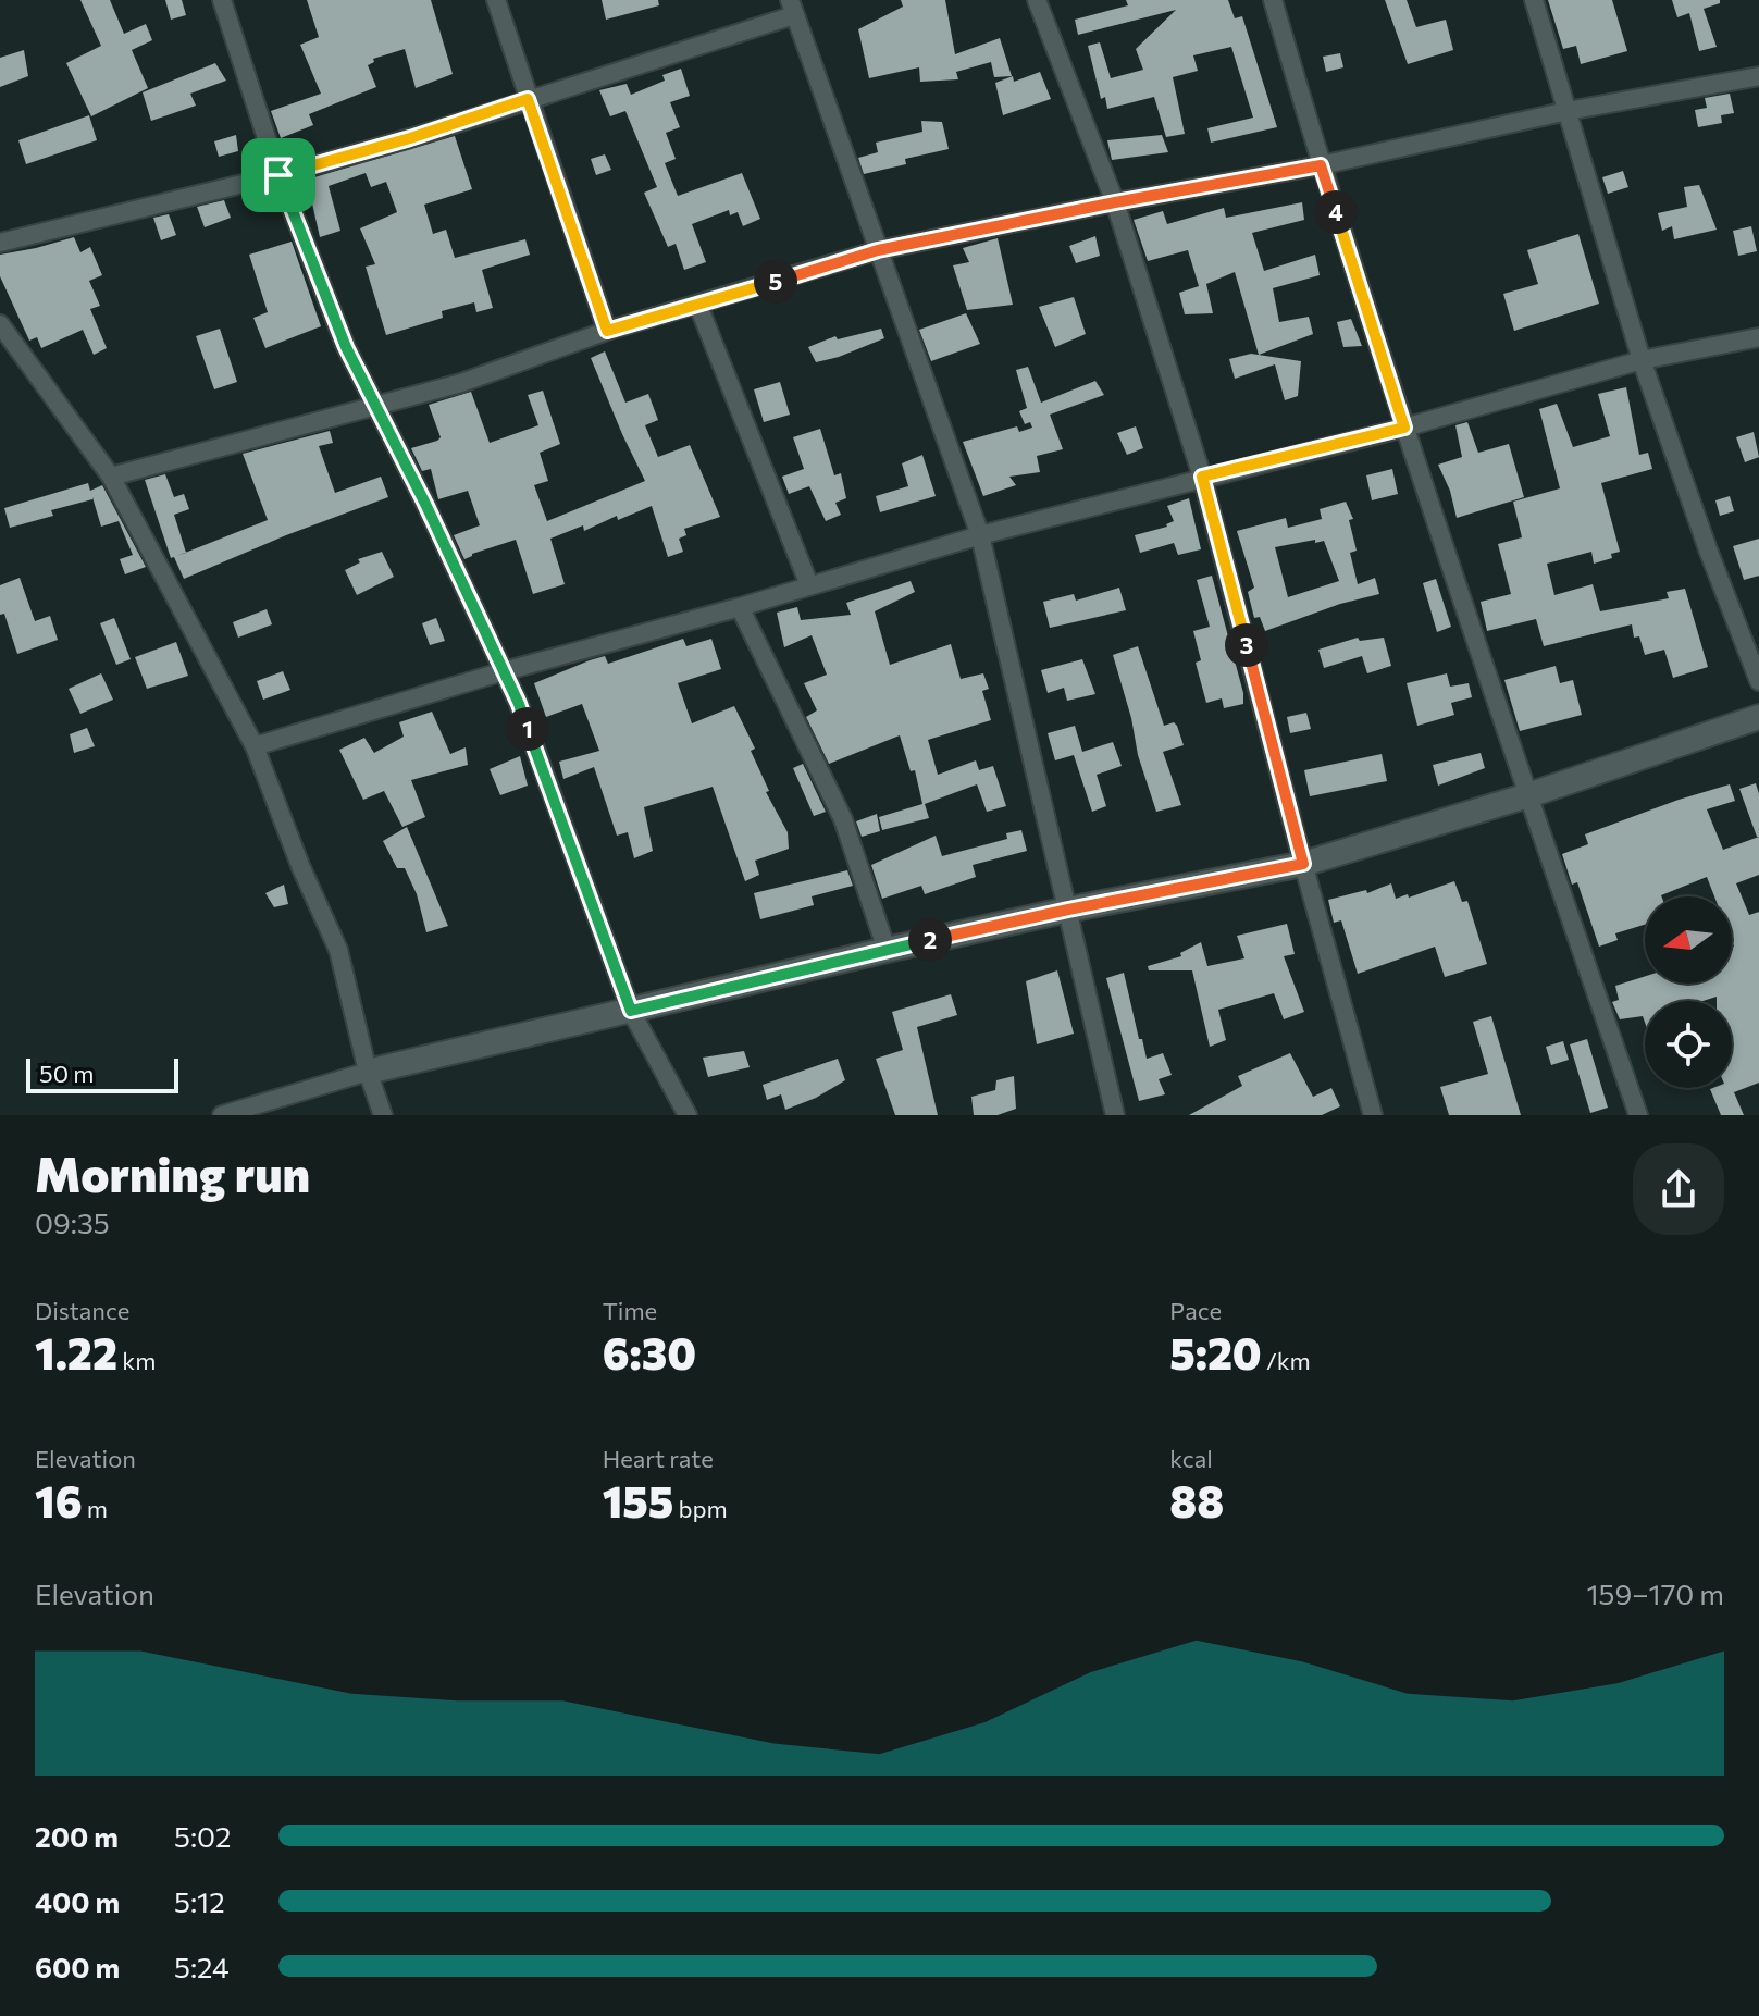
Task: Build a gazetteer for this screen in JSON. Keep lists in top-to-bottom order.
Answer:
{
  "scale_bar": "50 m",
  "north": "left",
  "page": {
    "pins": [
      "4",
      "5",
      "3",
      "1",
      "2"
    ],
    "scale": "50 m",
    "heading": ["Morning run", "09:35"],
    "stats": [
      ["Distance", "1.22 km"],
      ["Time", "6:30"],
      ["Pace", "5:20 /km"],
      ["Elevation", "16 m"],
      ["Heart rate", "155 bpm"],
      ["kcal", "88"]
    ],
    "chart": ["Elevation", "159–170 m"],
    "list": [
      {
        "name": "200 m",
        "note": "5:02"
      },
      {
        "name": "400 m",
        "note": "5:12"
      },
      {
        "name": "600 m",
        "note": "5:24"
      }
    ]
  }
}
